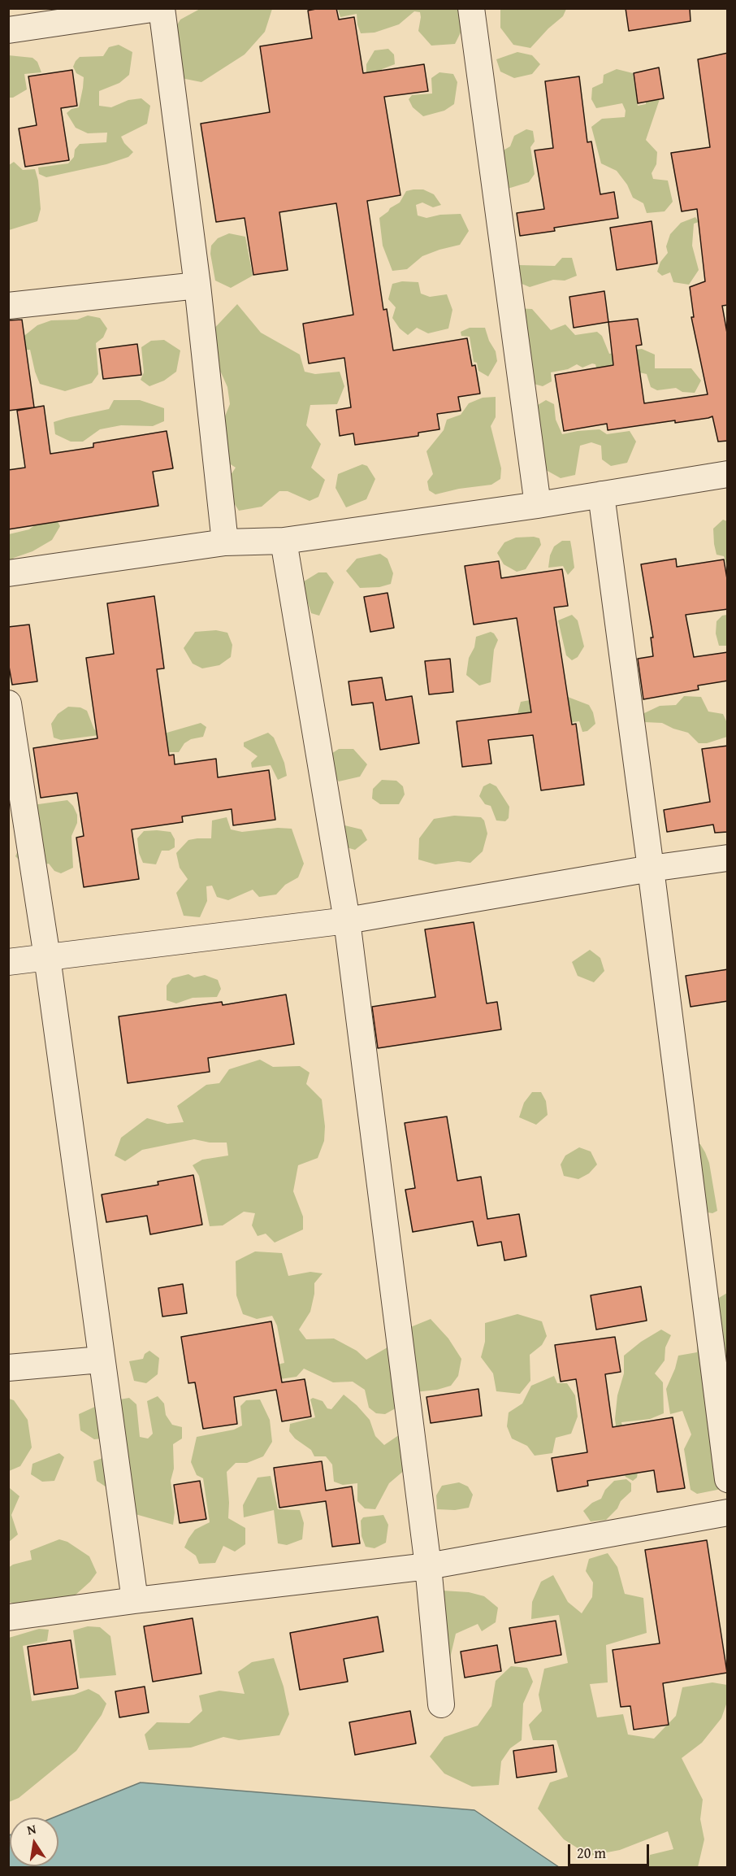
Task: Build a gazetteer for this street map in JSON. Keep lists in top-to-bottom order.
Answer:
{
  "scale_bar": "20 m",
  "north": "top"
}
